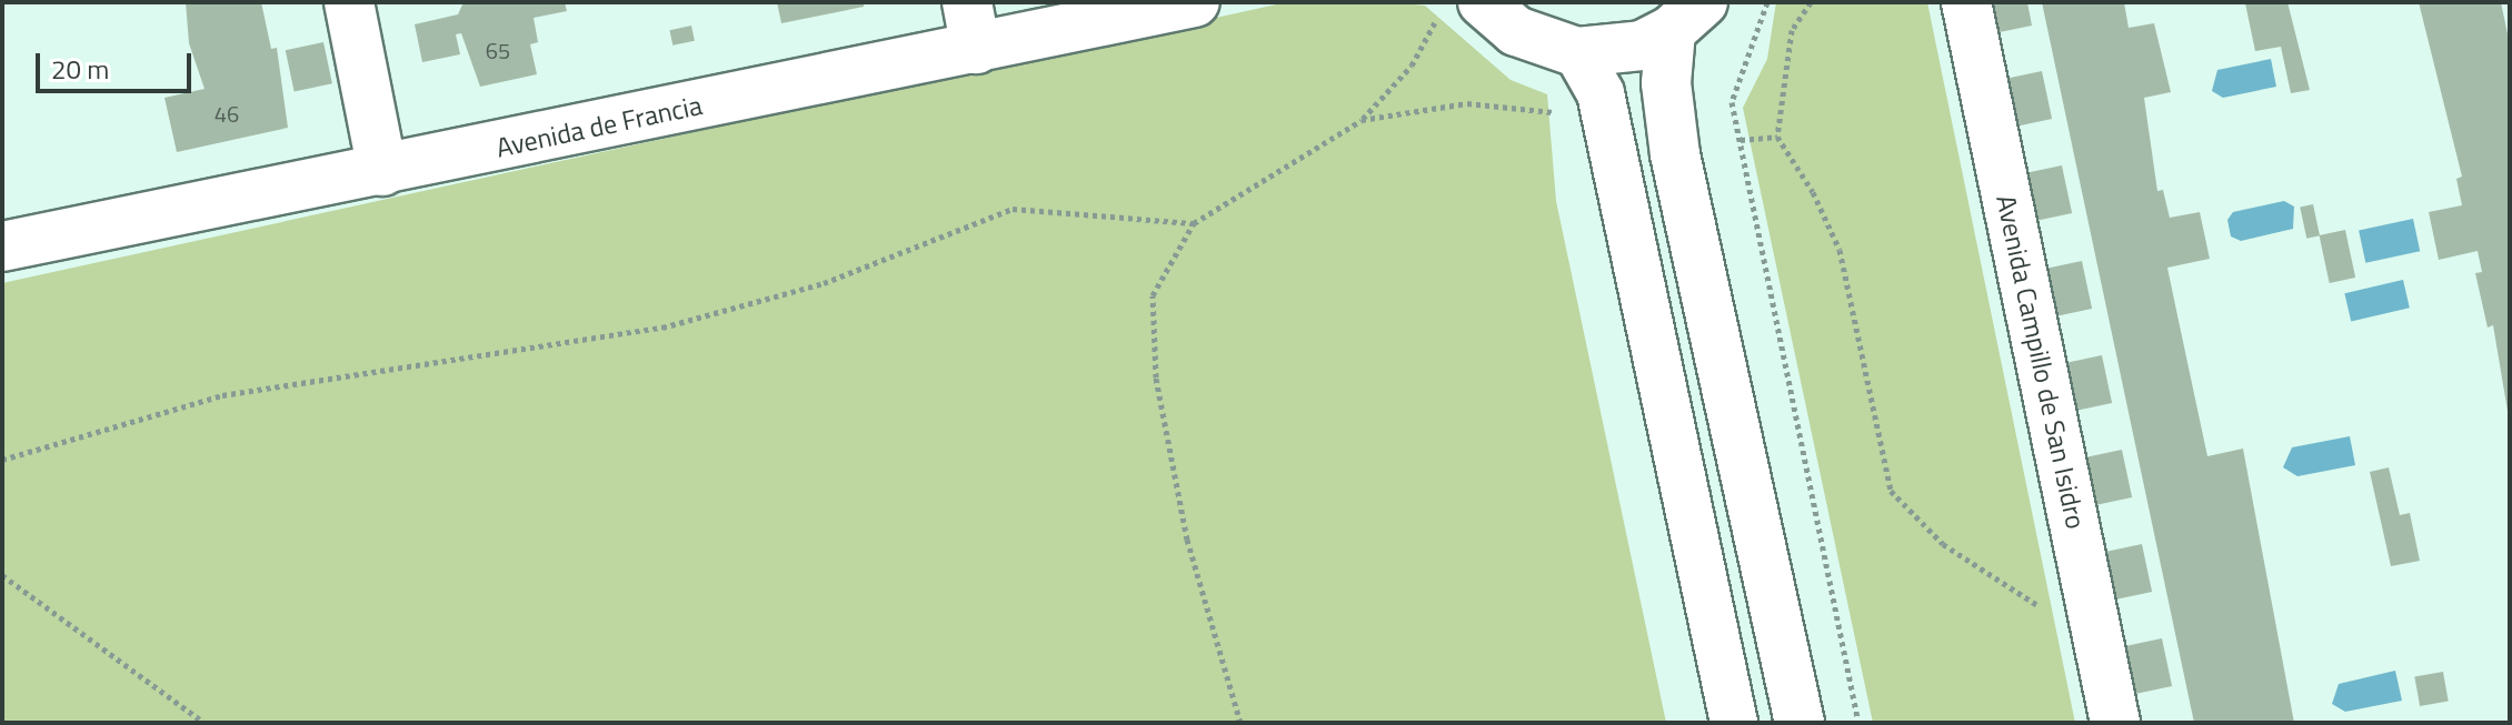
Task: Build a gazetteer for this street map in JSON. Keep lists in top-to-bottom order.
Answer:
{
  "streets": {
    "street": ["Avenida de Francia", "Avenida Campillo de San Isidro"]
  },
  "house_numbers": ["65", "46"],
  "scale_bar": "20 m"
}
